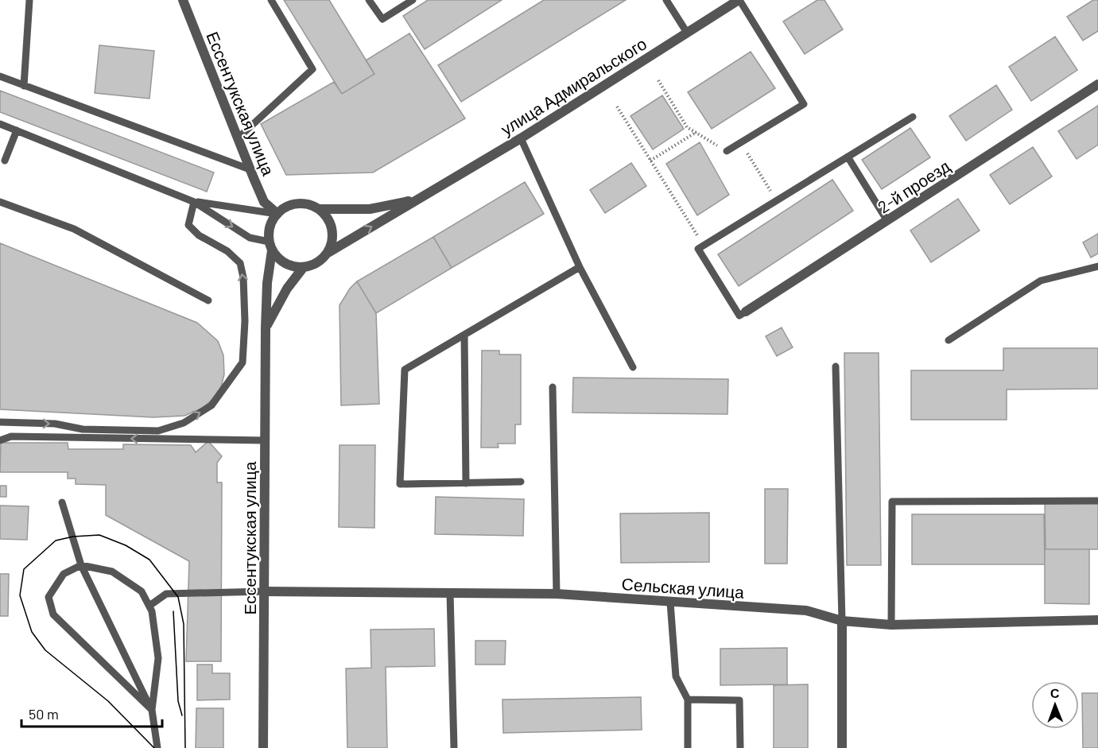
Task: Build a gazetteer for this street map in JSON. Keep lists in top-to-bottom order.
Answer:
{
  "streets": {
    "street": [
      "улица Адмиральского",
      "Ессентукская улица",
      "2-й проезд",
      "Сельская улица"
    ]
  },
  "crossings": [
    ["улица Адмиральского", "Ессентукская улица"],
    ["Ессентукская улица", "Сельская улица"]
  ],
  "scale_bar": "50 m",
  "north": "top"
}
